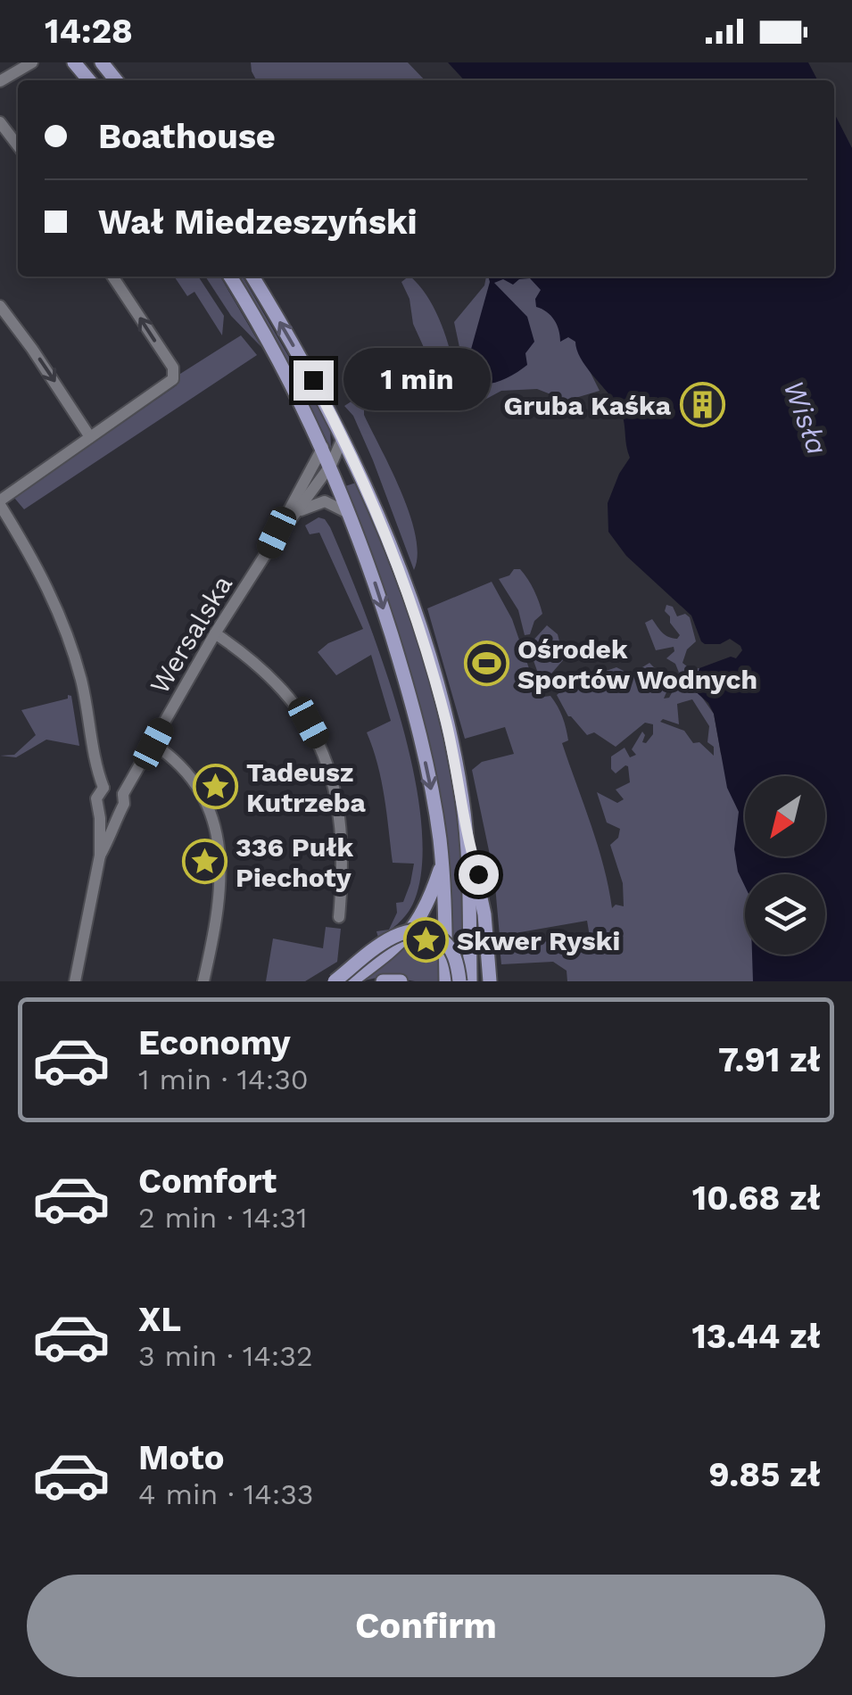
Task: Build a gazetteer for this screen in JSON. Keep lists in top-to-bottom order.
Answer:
{
  "streets": {
    "street": ["Wersalska"]
  },
  "water": ["Wisła"],
  "places": {
    "building": ["Gruba Kaśka"],
    "sports": ["Ośrodek Sportów Wodnych"],
    "place": ["Tadeusz Kutrzeba", "336 Pułk Piechoty", "Skwer Ryski"]
  },
  "north": "bottom left",
  "page": {
    "status": "14:28",
    "banner": ["Boathouse", "Wał Miedzeszyński"],
    "bubble": "1 min",
    "list": [
      {
        "name": "Economy",
        "note": "1 min · 14:30",
        "value": "7.91 zł"
      },
      {
        "name": "Comfort",
        "note": "2 min · 14:31",
        "value": "10.68 zł"
      },
      {
        "name": "XL",
        "note": "3 min · 14:32",
        "value": "13.44 zł"
      },
      {
        "name": "Moto",
        "note": "4 min · 14:33",
        "value": "9.85 zł"
      }
    ],
    "buttons": "Confirm"
  }
}
